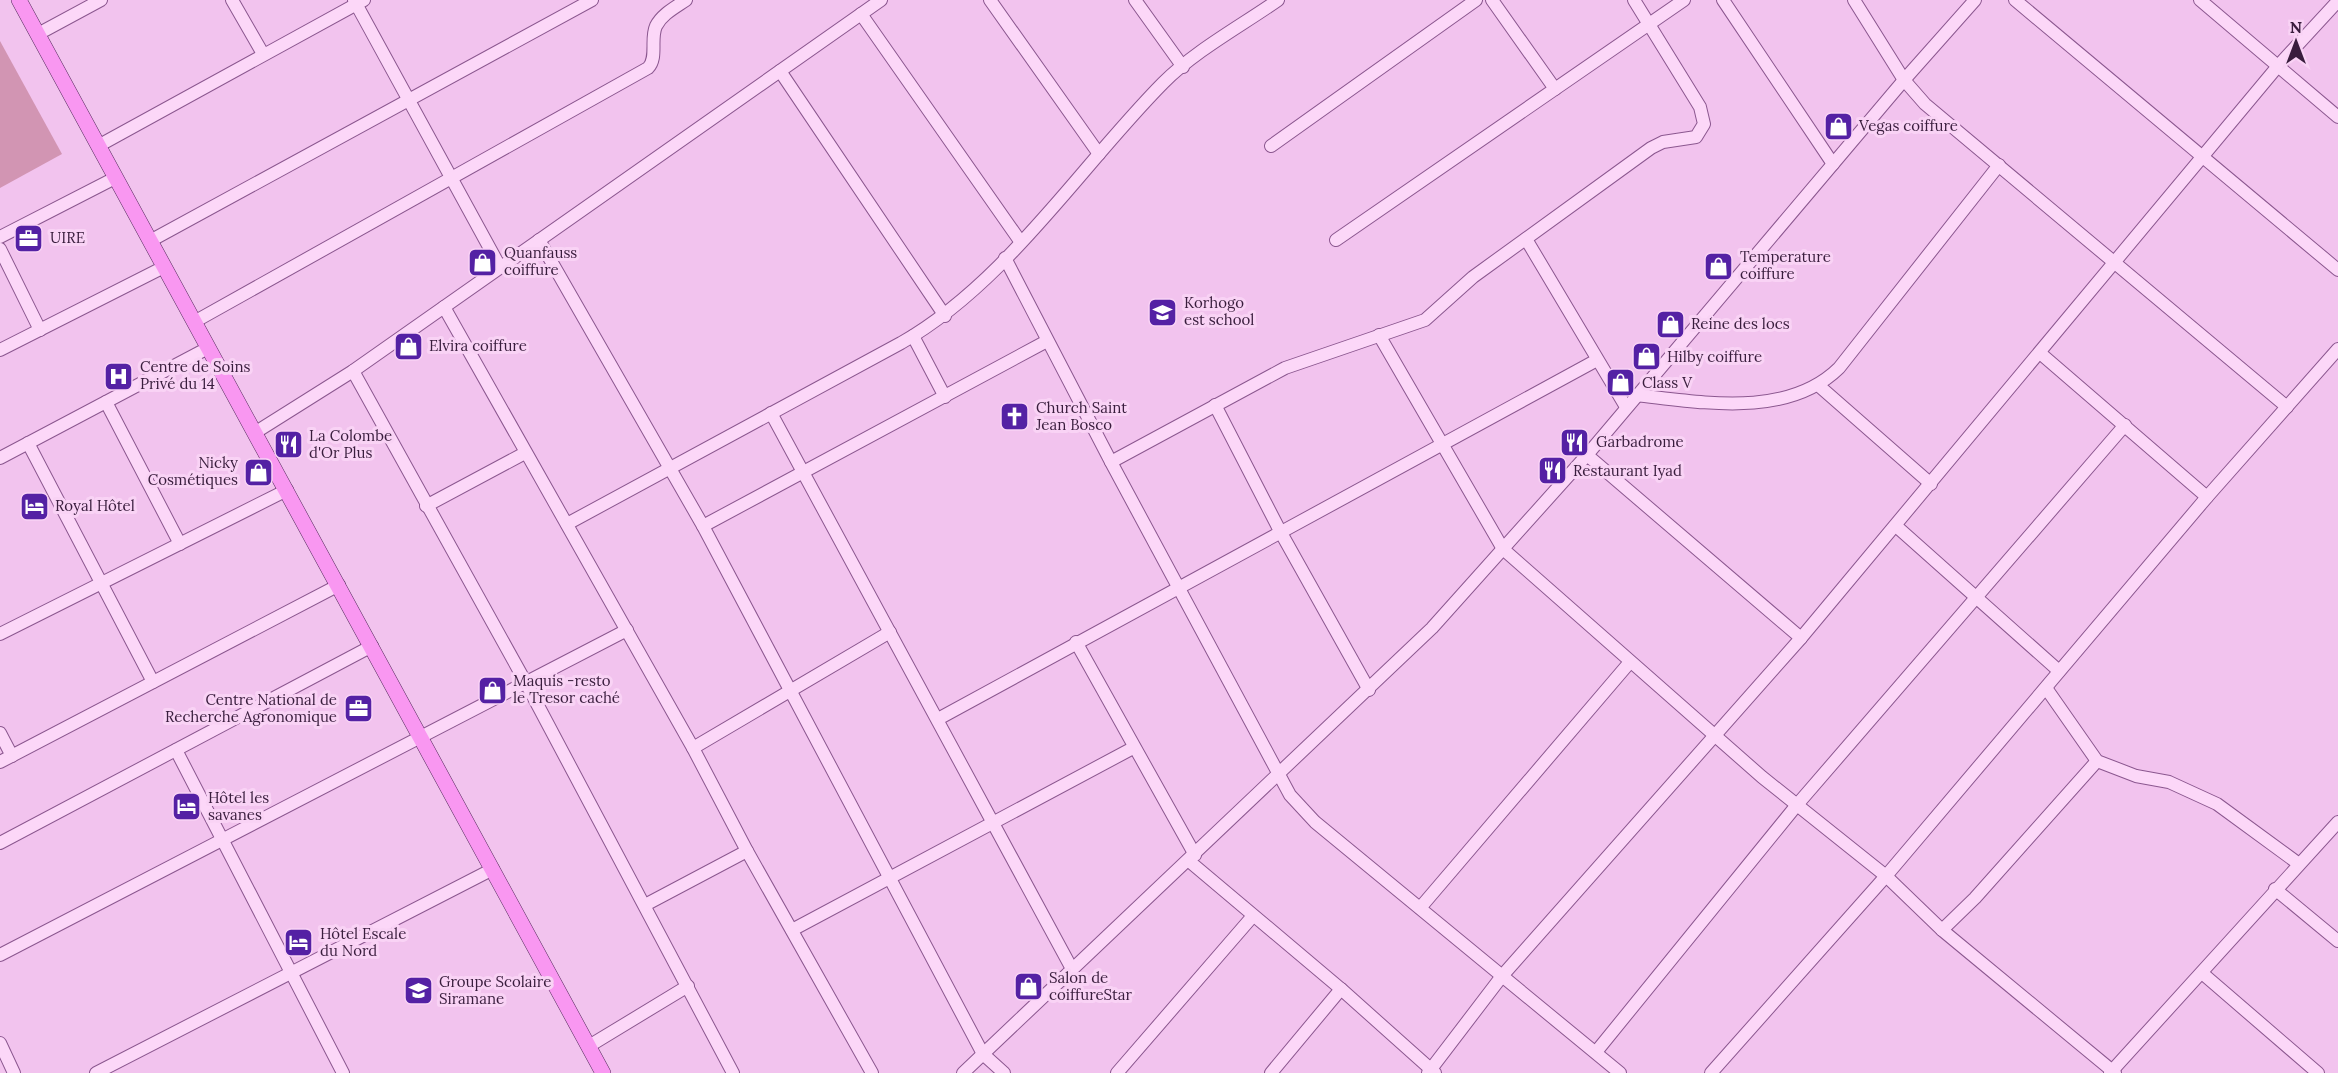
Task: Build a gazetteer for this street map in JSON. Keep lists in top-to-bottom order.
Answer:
{
  "places": {
    "shop": [
      "Vegas coiffure",
      "Quanfauss coiffure",
      "Temperature coiffure",
      "Reine des locs",
      "Elvira coiffure",
      "Hilby coiffure",
      "Class V",
      "Nicky Cosmétiques",
      "Maquis -resto le Tresor caché",
      "Salon de coiffureStar"
    ],
    "office": ["UIRE", "Centre National de Recherche Agronomique"],
    "school or university": ["Korhogo est school", "Groupe Scolaire Siramane"],
    "hospital": ["Centre de Soins Privé du 14"],
    "church": ["Church Saint Jean Bosco"],
    "restaurant": ["Garbadrome", "La Colombe d'Or Plus", "Restaurant Iyad"],
    "hotel": ["Royal Hôtel", "Hôtel les savanes", "Hôtel Escale du Nord"]
  },
  "north": "top"
}
